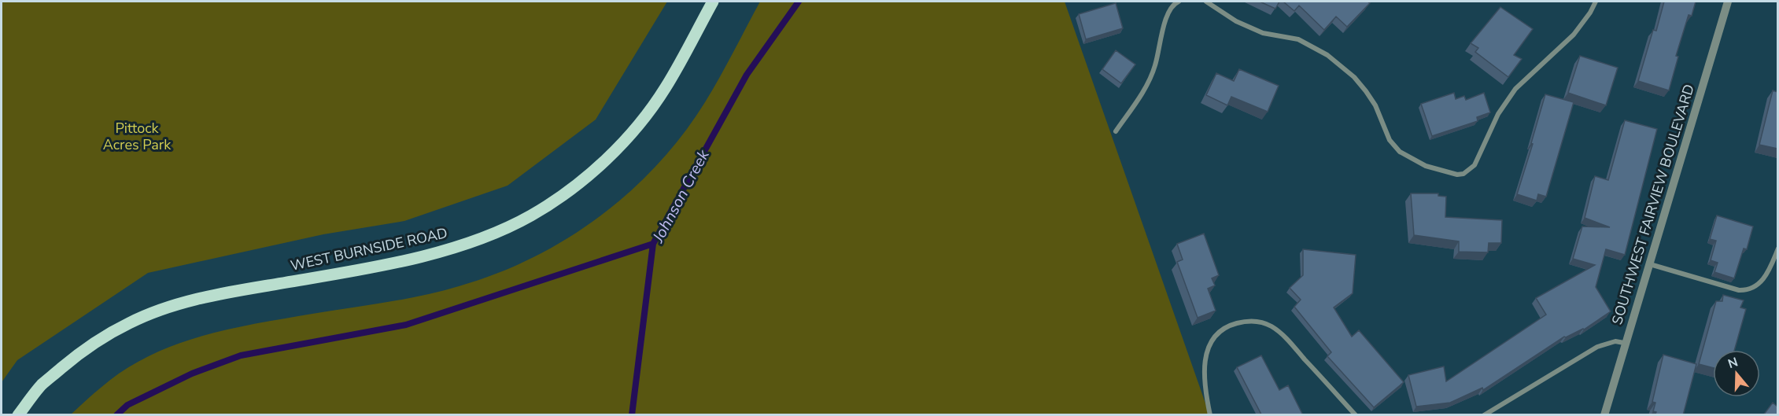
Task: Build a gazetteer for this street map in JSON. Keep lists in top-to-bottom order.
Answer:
{
  "streets": {
    "main road": ["WEST BURNSIDE ROAD"],
    "street": ["SOUTHWEST FAIRVIEW BOULEVARD"]
  },
  "water": ["Johnson Creek"],
  "parks": ["Pittock Acres Park"],
  "north": "top"
}
